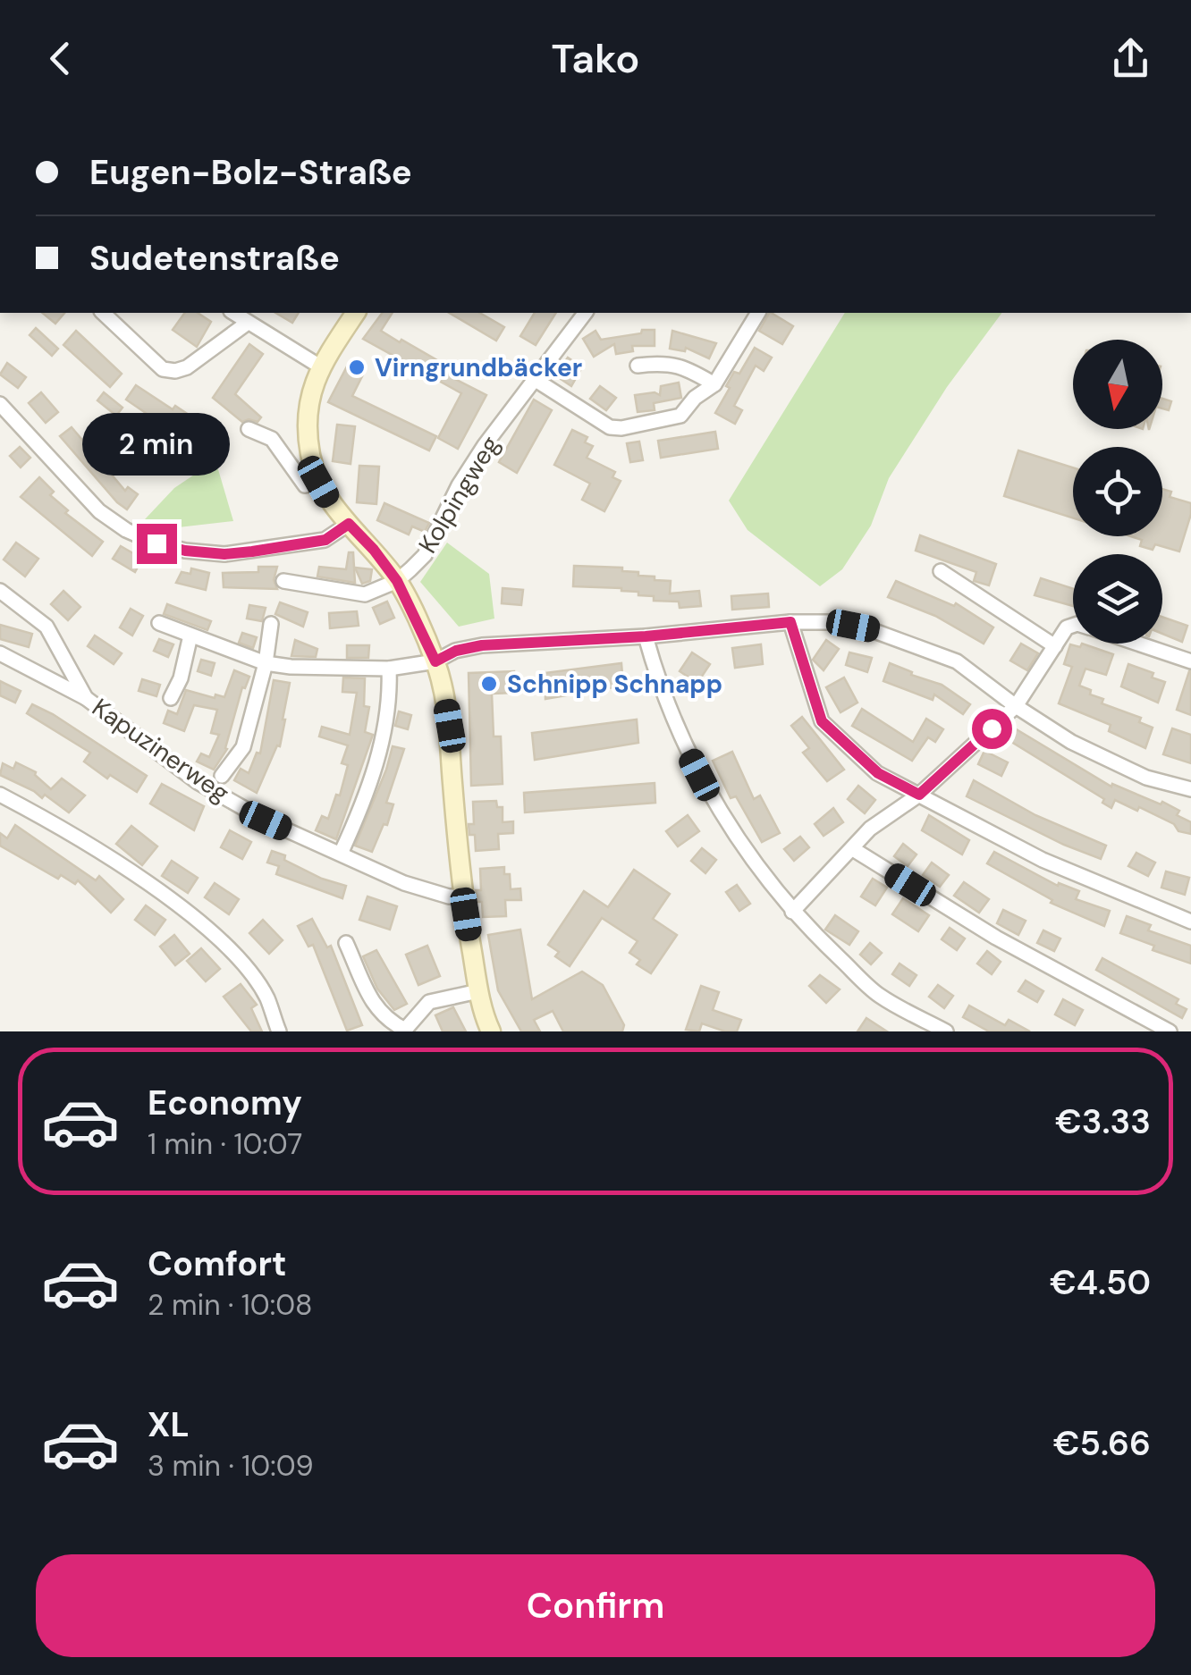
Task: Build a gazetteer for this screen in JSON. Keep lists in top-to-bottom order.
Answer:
{
  "streets": {
    "street": ["Kolpingweg", "Kapuzinerweg"]
  },
  "places": ["Virngrundbäcker", "Schnipp Schnapp"],
  "north": "bottom",
  "page": {
    "header": "Tako",
    "banner": ["Eugen-Bolz-Straße", "Sudetenstraße"],
    "bubble": "2 min",
    "list": [
      {
        "name": "Economy",
        "note": "1 min · 10:07",
        "value": "€3.33"
      },
      {
        "name": "Comfort",
        "note": "2 min · 10:08",
        "value": "€4.50"
      },
      {
        "name": "XL",
        "note": "3 min · 10:09",
        "value": "€5.66"
      }
    ],
    "buttons": "Confirm"
  }
}
